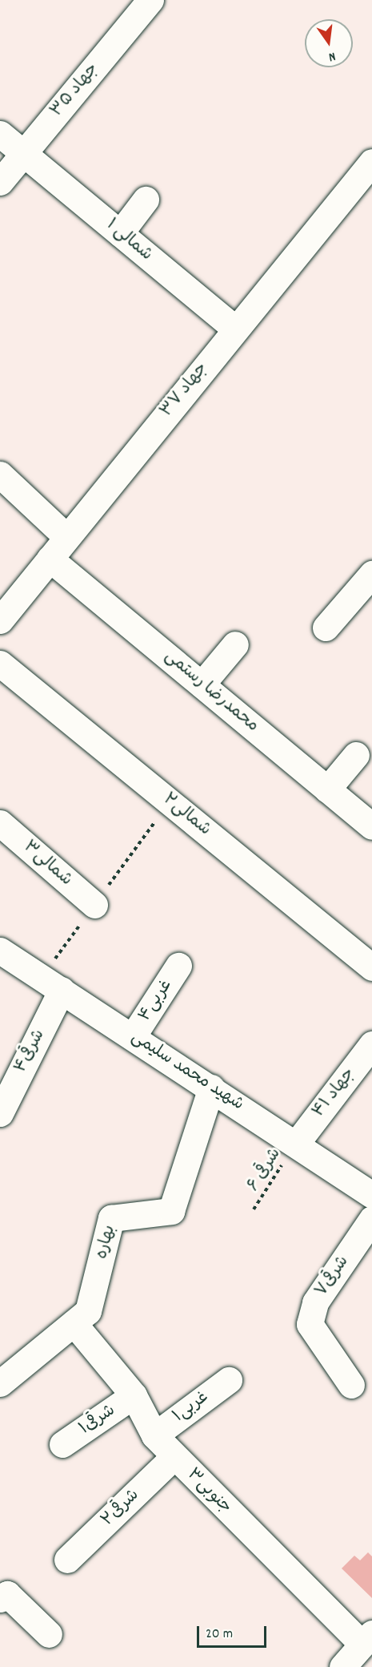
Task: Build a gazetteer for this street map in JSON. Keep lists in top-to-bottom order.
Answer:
{
  "streets": {
    "street": [
      "جهاد ۳۵",
      "شمالی ۱",
      "جهاد ۳۷",
      "محمدرضا رستمی",
      "شمالی۲",
      "شمالی۳",
      "غربی۴",
      "شرقی۴",
      "شهید محمد سلیمی",
      "جهاد ۴۱",
      "بهاره",
      "شرقی۷",
      "غربی۱",
      "شرقی۱",
      "جنوبی۳",
      "شرقی۲"
    ],
    "path": ["شرقی ۶"]
  },
  "crossings": [
    ["جهاد ۳۵", "شمالی ۱"],
    ["شمالی ۱", "جهاد ۳۷"],
    ["جهاد ۳۷", "محمدرضا رستمی"],
    ["غربی۴", "شهید محمد سلیمی"],
    ["شرقی۴", "شهید محمد سلیمی"],
    ["شهید محمد سلیمی", "جهاد ۴۱"],
    ["شهید محمد سلیمی", "شرقی ۶"],
    ["شهید محمد سلیمی", "بهاره"],
    ["جهاد ۴۱", "شرقی ۶"],
    ["بهاره", "جنوبی۳"],
    ["غربی۱", "جنوبی۳"],
    ["شرقی۱", "جنوبی۳"],
    ["جنوبی۳", "شرقی۲"]
  ],
  "scale_bar": "20 m",
  "north": "bottom"
}
